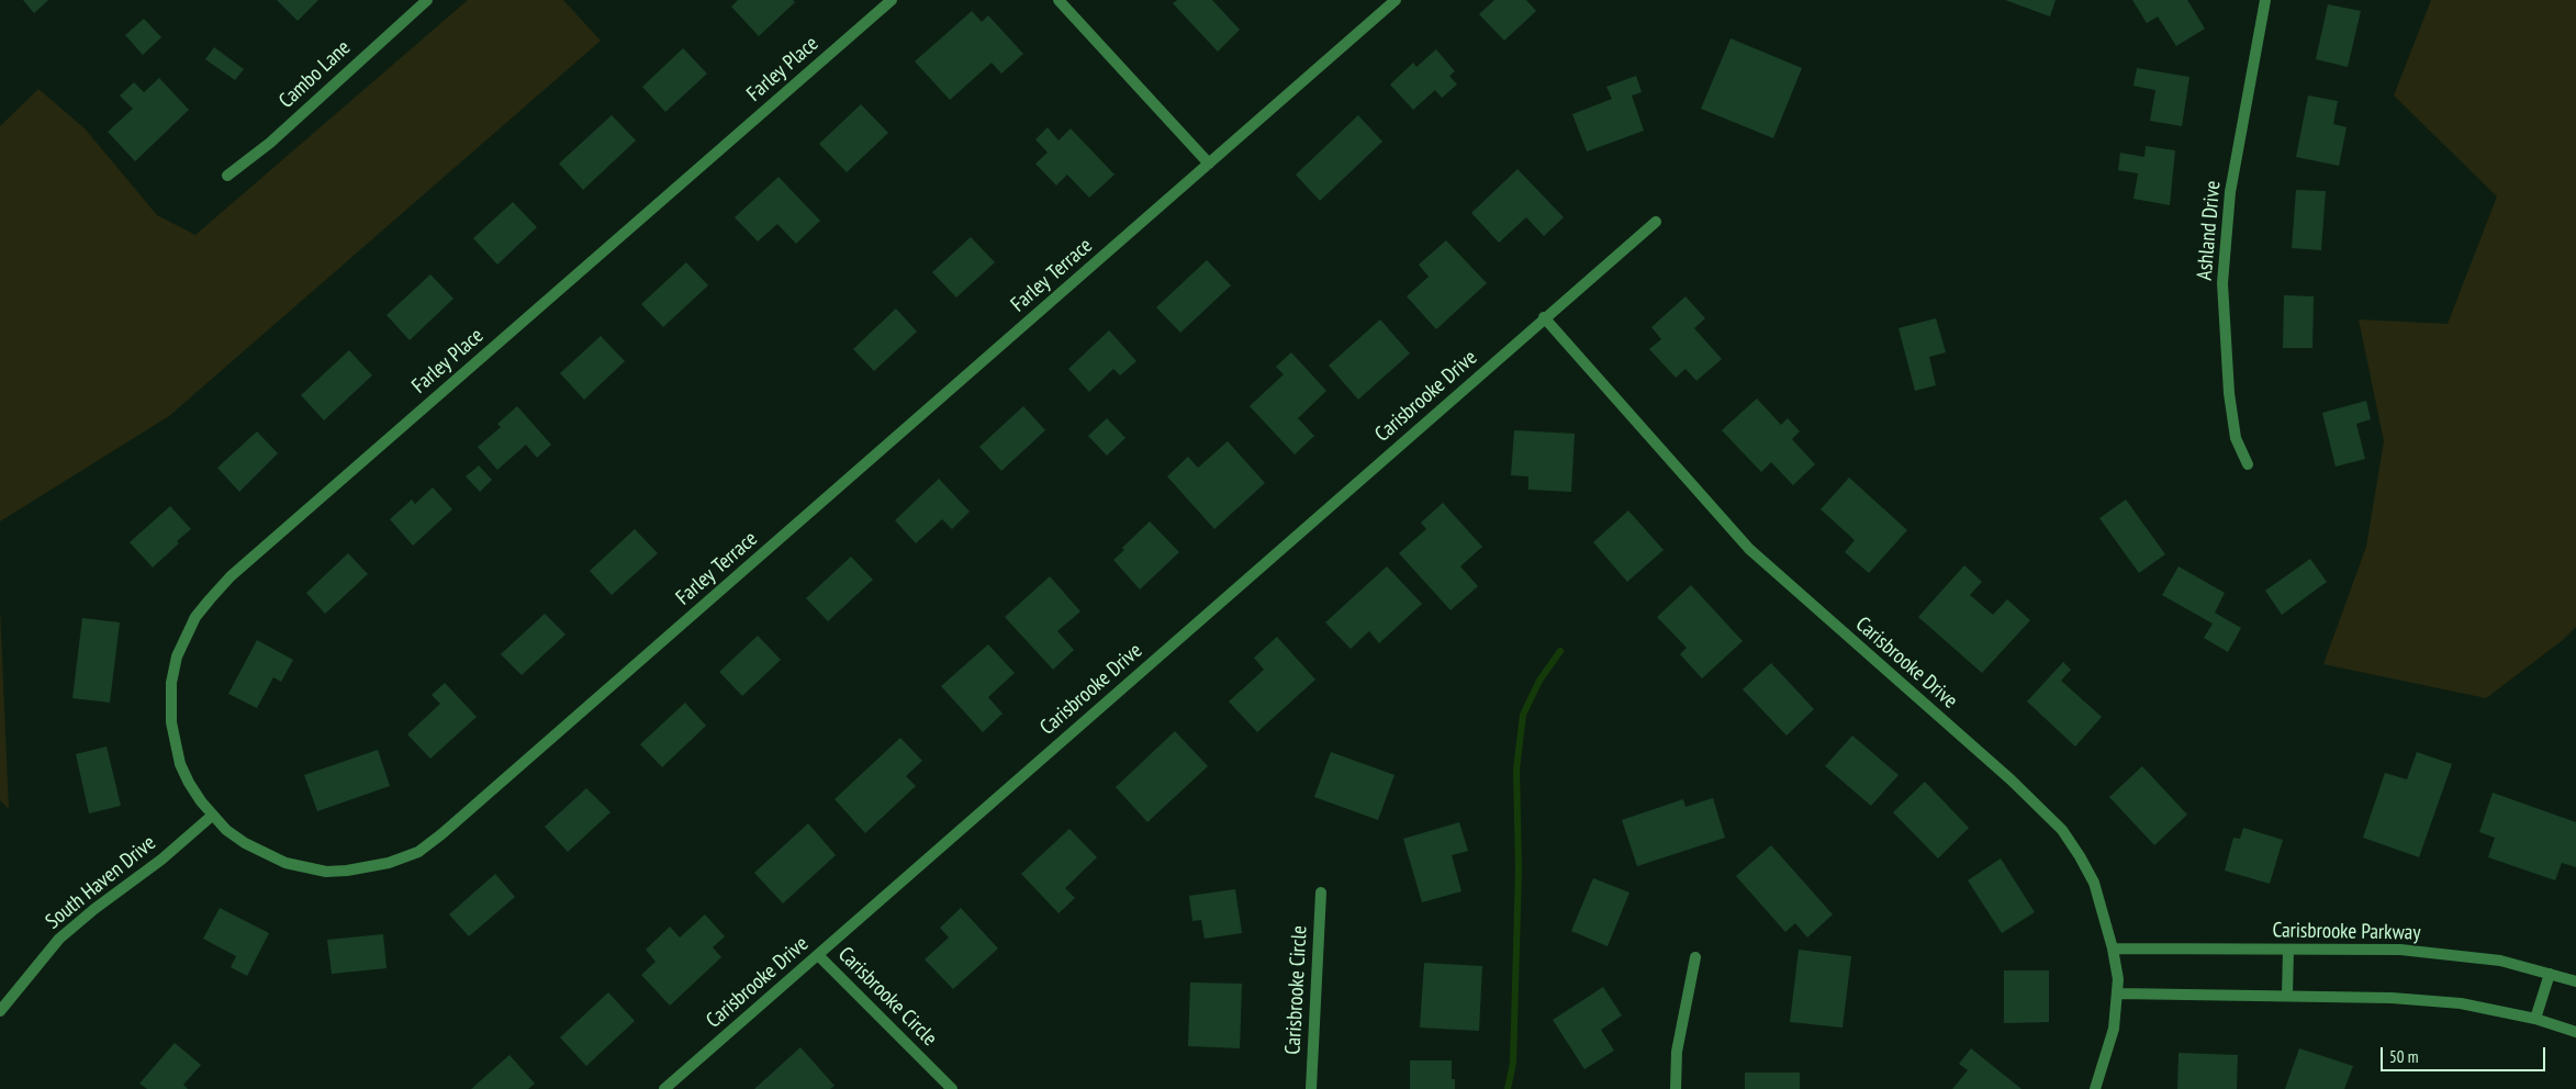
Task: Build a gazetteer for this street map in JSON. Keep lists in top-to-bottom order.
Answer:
{
  "streets": {
    "street": [
      "Farley Place",
      "Cambo Lane",
      "Ashland Drive",
      "Farley Terrace",
      "Carisbrooke Drive",
      "South Haven Drive",
      "Carisbrooke Parkway",
      "Carisbrooke Circle"
    ]
  },
  "crossings": [
    ["Farley Place", "Farley Terrace"],
    ["Farley Place", "South Haven Drive"],
    ["Farley Terrace", "South Haven Drive"],
    ["Carisbrooke Drive", "Carisbrooke Parkway"],
    ["Carisbrooke Drive", "Carisbrooke Circle"]
  ],
  "scale_bar": "50 m"
}
